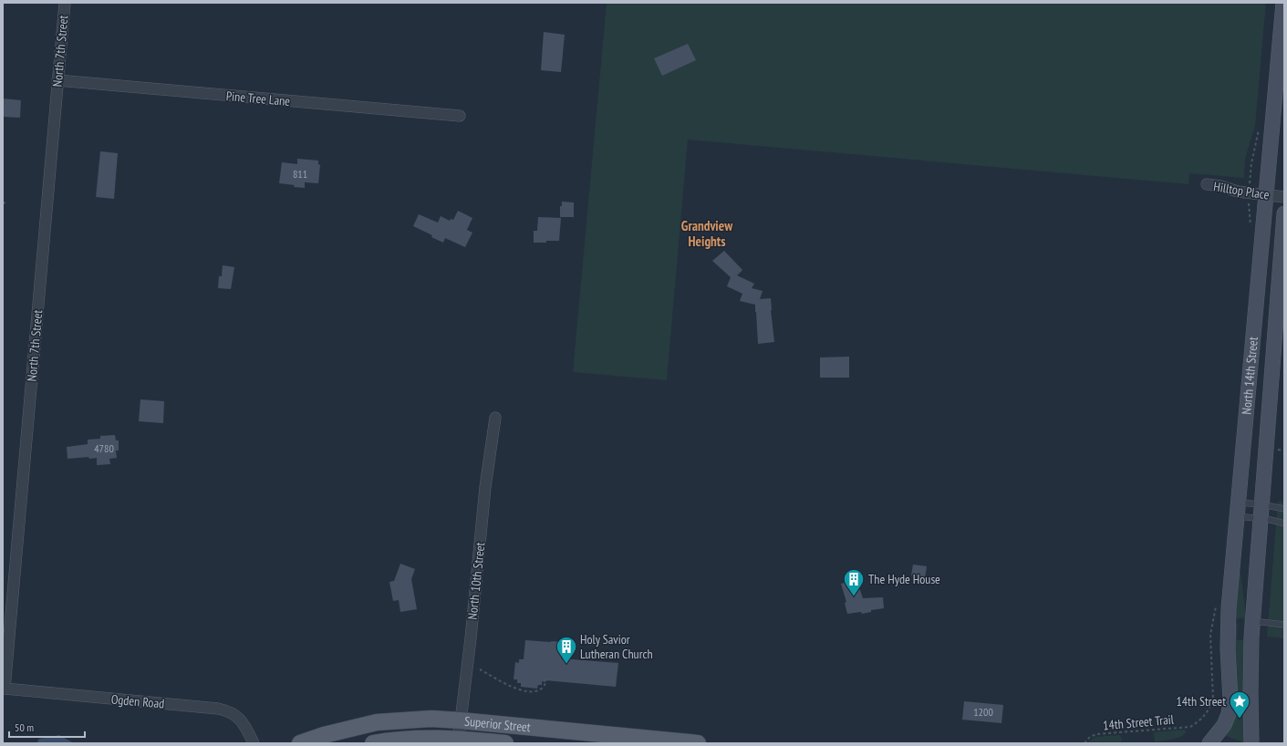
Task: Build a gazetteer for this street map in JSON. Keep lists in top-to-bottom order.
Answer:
{
  "streets": {
    "main road": ["North 14th Street", "Superior Street"],
    "street": [
      "North 7th Street",
      "Pine Tree Lane",
      "Hilltop Place",
      "North 10th Street",
      "Ogden Road"
    ],
    "path": ["14th Street Trail"]
  },
  "crossings": [
    ["North 7th Street", "Pine Tree Lane"],
    ["North 7th Street", "Ogden Road"],
    ["Hilltop Place", "North 14th Street"],
    ["North 10th Street", "Superior Street"]
  ],
  "districts": ["Grandview Heights"],
  "places": {
    "building": ["The Hyde House", "Holy Savior Lutheran Church"],
    "place": ["14th Street"]
  },
  "house_numbers": ["811", "4780", "1200"],
  "scale_bar": "50 m"
}
